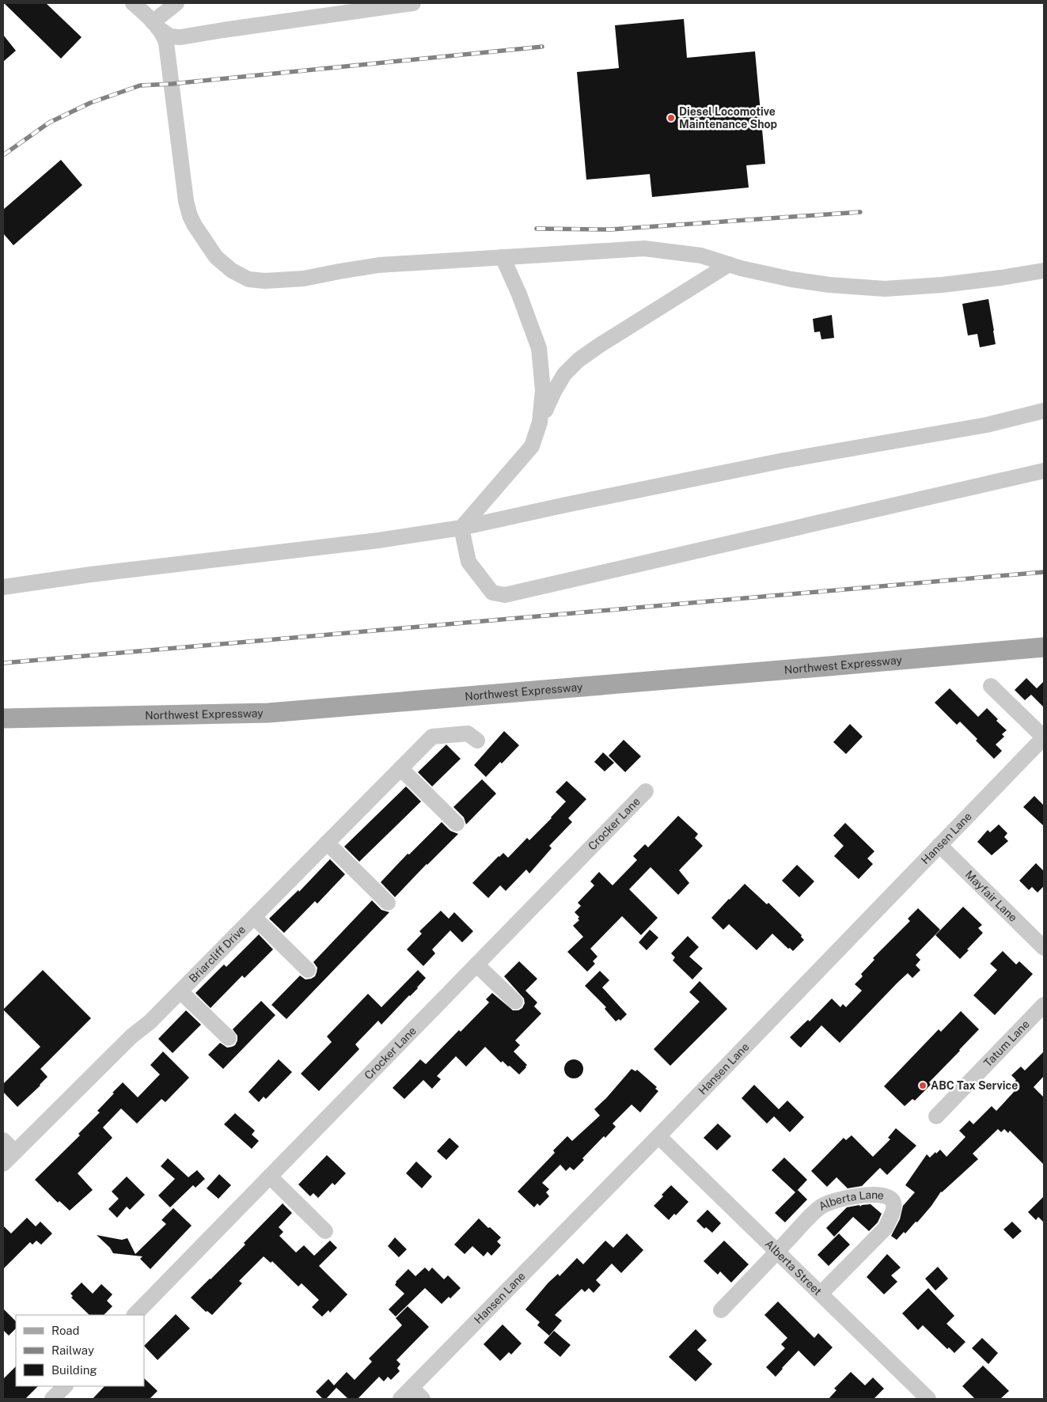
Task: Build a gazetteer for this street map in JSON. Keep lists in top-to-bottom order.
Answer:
{
  "streets": {
    "main road": ["Northwest Expressway"],
    "street": [
      "Crocker Lane",
      "Hansen Lane",
      "Mayfair Lane",
      "Briarcliff Drive",
      "Tatum Lane",
      "Alberta Lane",
      "Alberta Street"
    ]
  },
  "crossings": [
    ["Hansen Lane", "Mayfair Lane"],
    ["Hansen Lane", "Alberta Street"],
    ["Alberta Lane", "Alberta Street"]
  ],
  "places": ["Diesel Locomotive Maintenance Shop", "ABC Tax Service"],
  "legend": ["Road", "Railway", "Building"]
}
